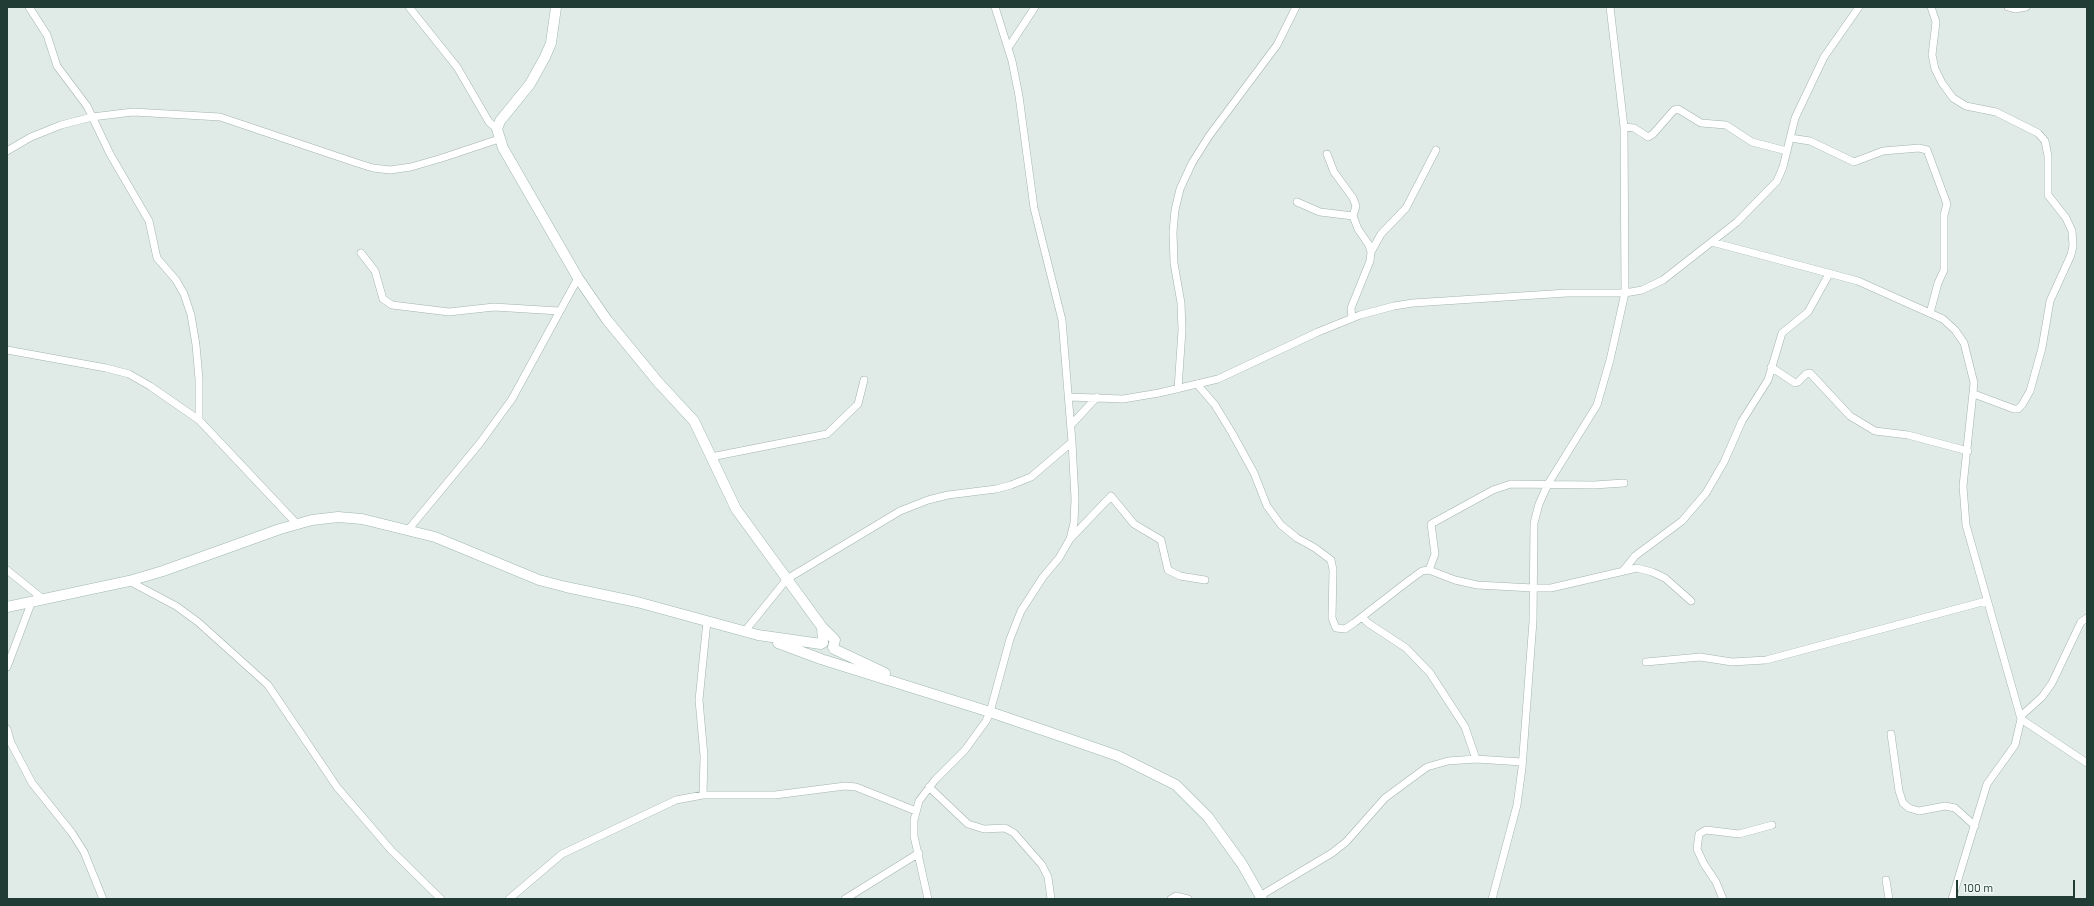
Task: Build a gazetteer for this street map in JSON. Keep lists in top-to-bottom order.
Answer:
{
  "scale_bar": "100 m"
}
